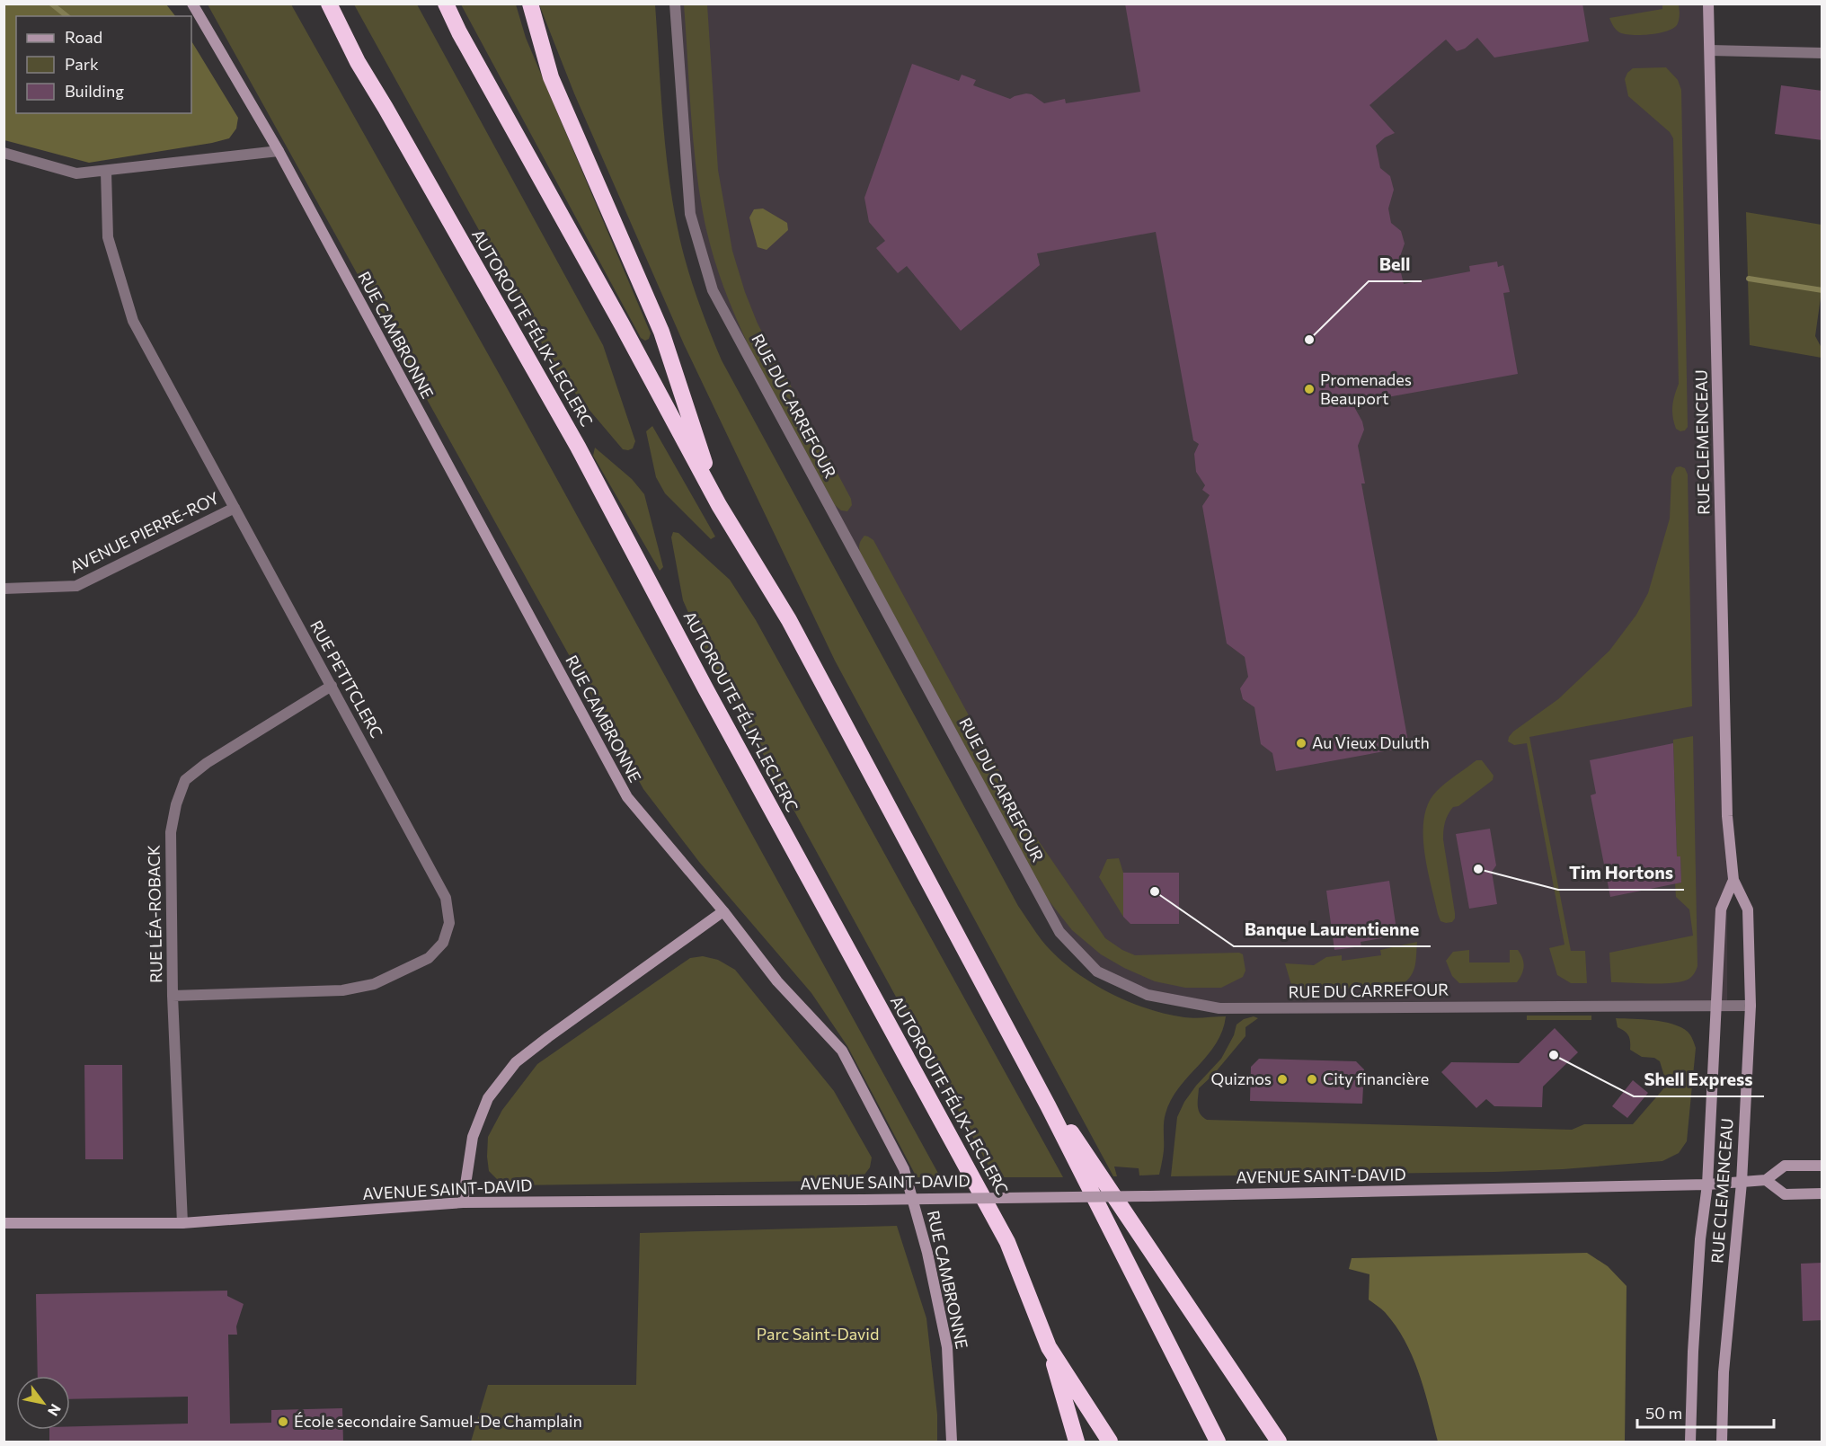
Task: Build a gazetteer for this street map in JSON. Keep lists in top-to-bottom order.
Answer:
{
  "streets": {
    "highway": ["AUTOROUTE FÉLIX-LECLERC"],
    "street": [
      "RUE CAMBRONNE",
      "RUE DU CARREFOUR",
      "RUE CLEMENCEAU",
      "AVENUE PIERRE-ROY",
      "RUE PETITCLERC",
      "RUE LÉA-ROBACK",
      "AVENUE SAINT-DAVID"
    ]
  },
  "crossings": [
    ["RUE DU CARREFOUR", "RUE CLEMENCEAU"],
    ["RUE CLEMENCEAU", "AVENUE SAINT-DAVID"],
    ["AVENUE PIERRE-ROY", "RUE PETITCLERC"],
    ["RUE PETITCLERC", "RUE LÉA-ROBACK"],
    ["RUE LÉA-ROBACK", "AVENUE SAINT-DAVID"]
  ],
  "parks": ["Parc Saint-David"],
  "places": [
    "Bell",
    "Promenades Beauport",
    "Au Vieux Duluth",
    "Tim Hortons",
    "Banque Laurentienne",
    "Shell Express",
    "Quiznos",
    "City financière",
    "École secondaire Samuel-De Champlain"
  ],
  "legend": ["Road", "Park", "Building"],
  "scale_bar": "50 m",
  "north": "bottom right"
}
